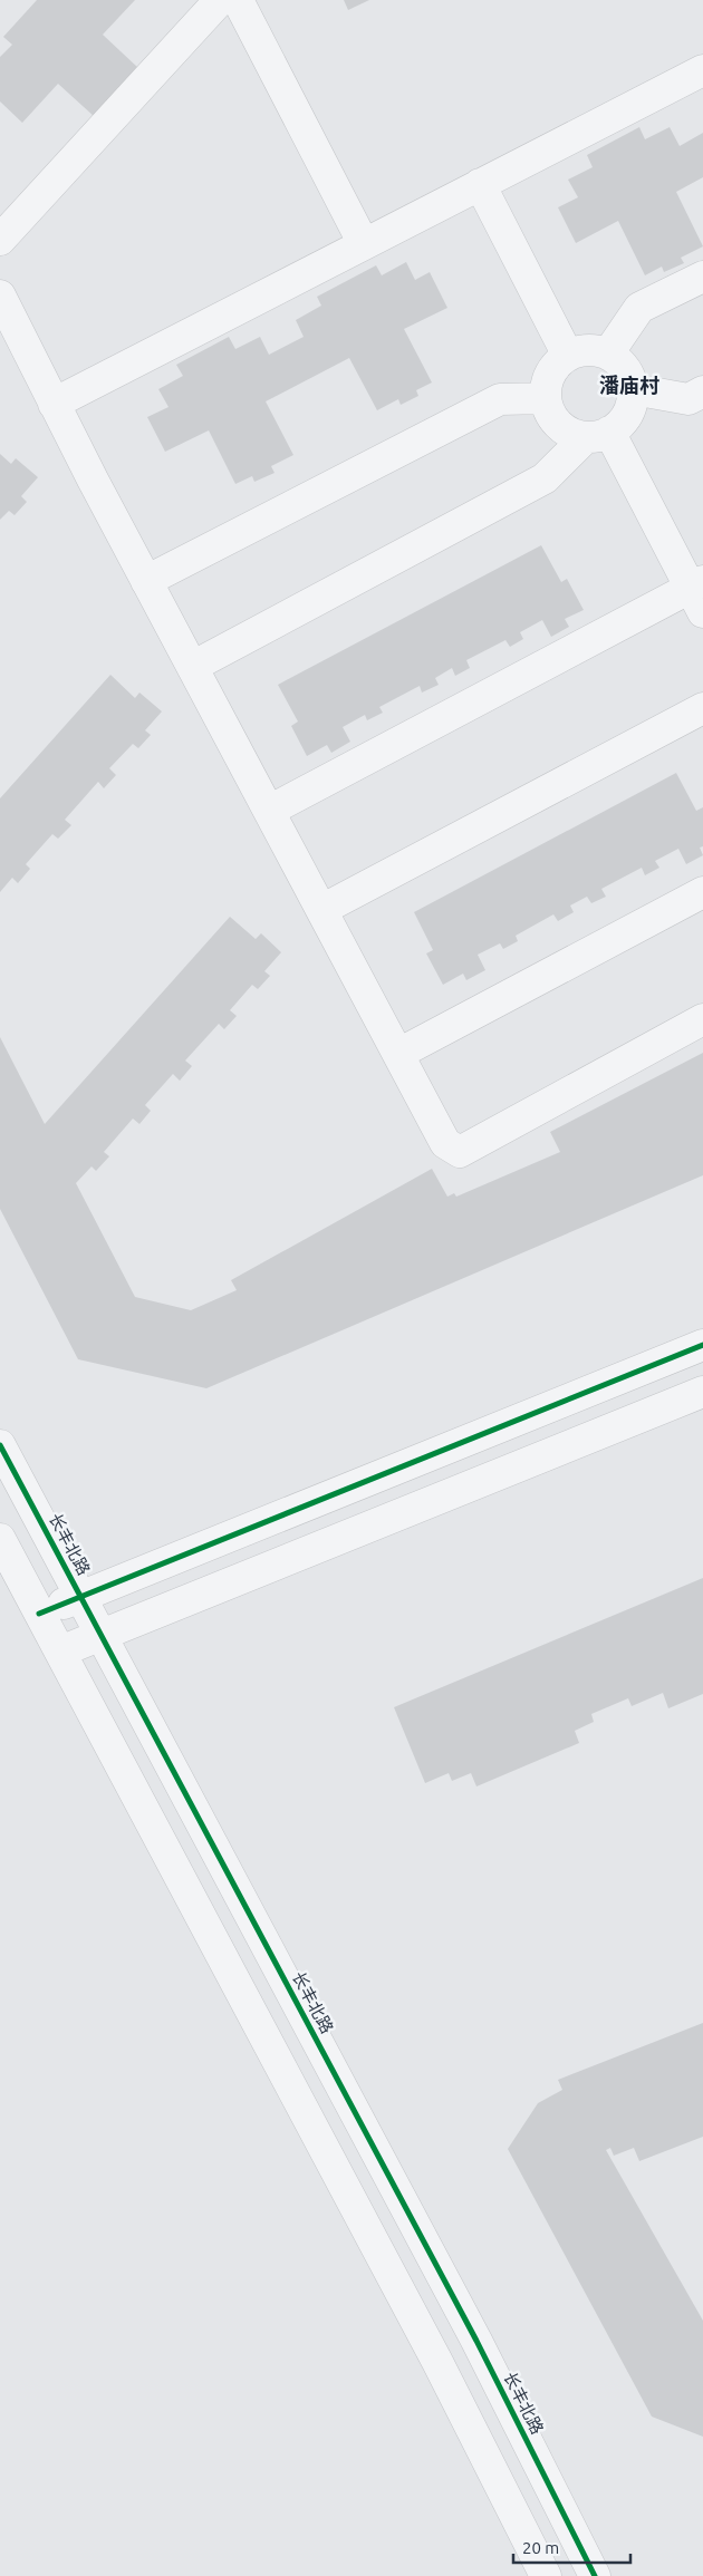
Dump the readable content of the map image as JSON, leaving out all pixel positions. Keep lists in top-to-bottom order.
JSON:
{
  "streets": {
    "street": ["长丰北路"]
  },
  "districts": ["潘庙村"],
  "scale_bar": "20 m"
}
